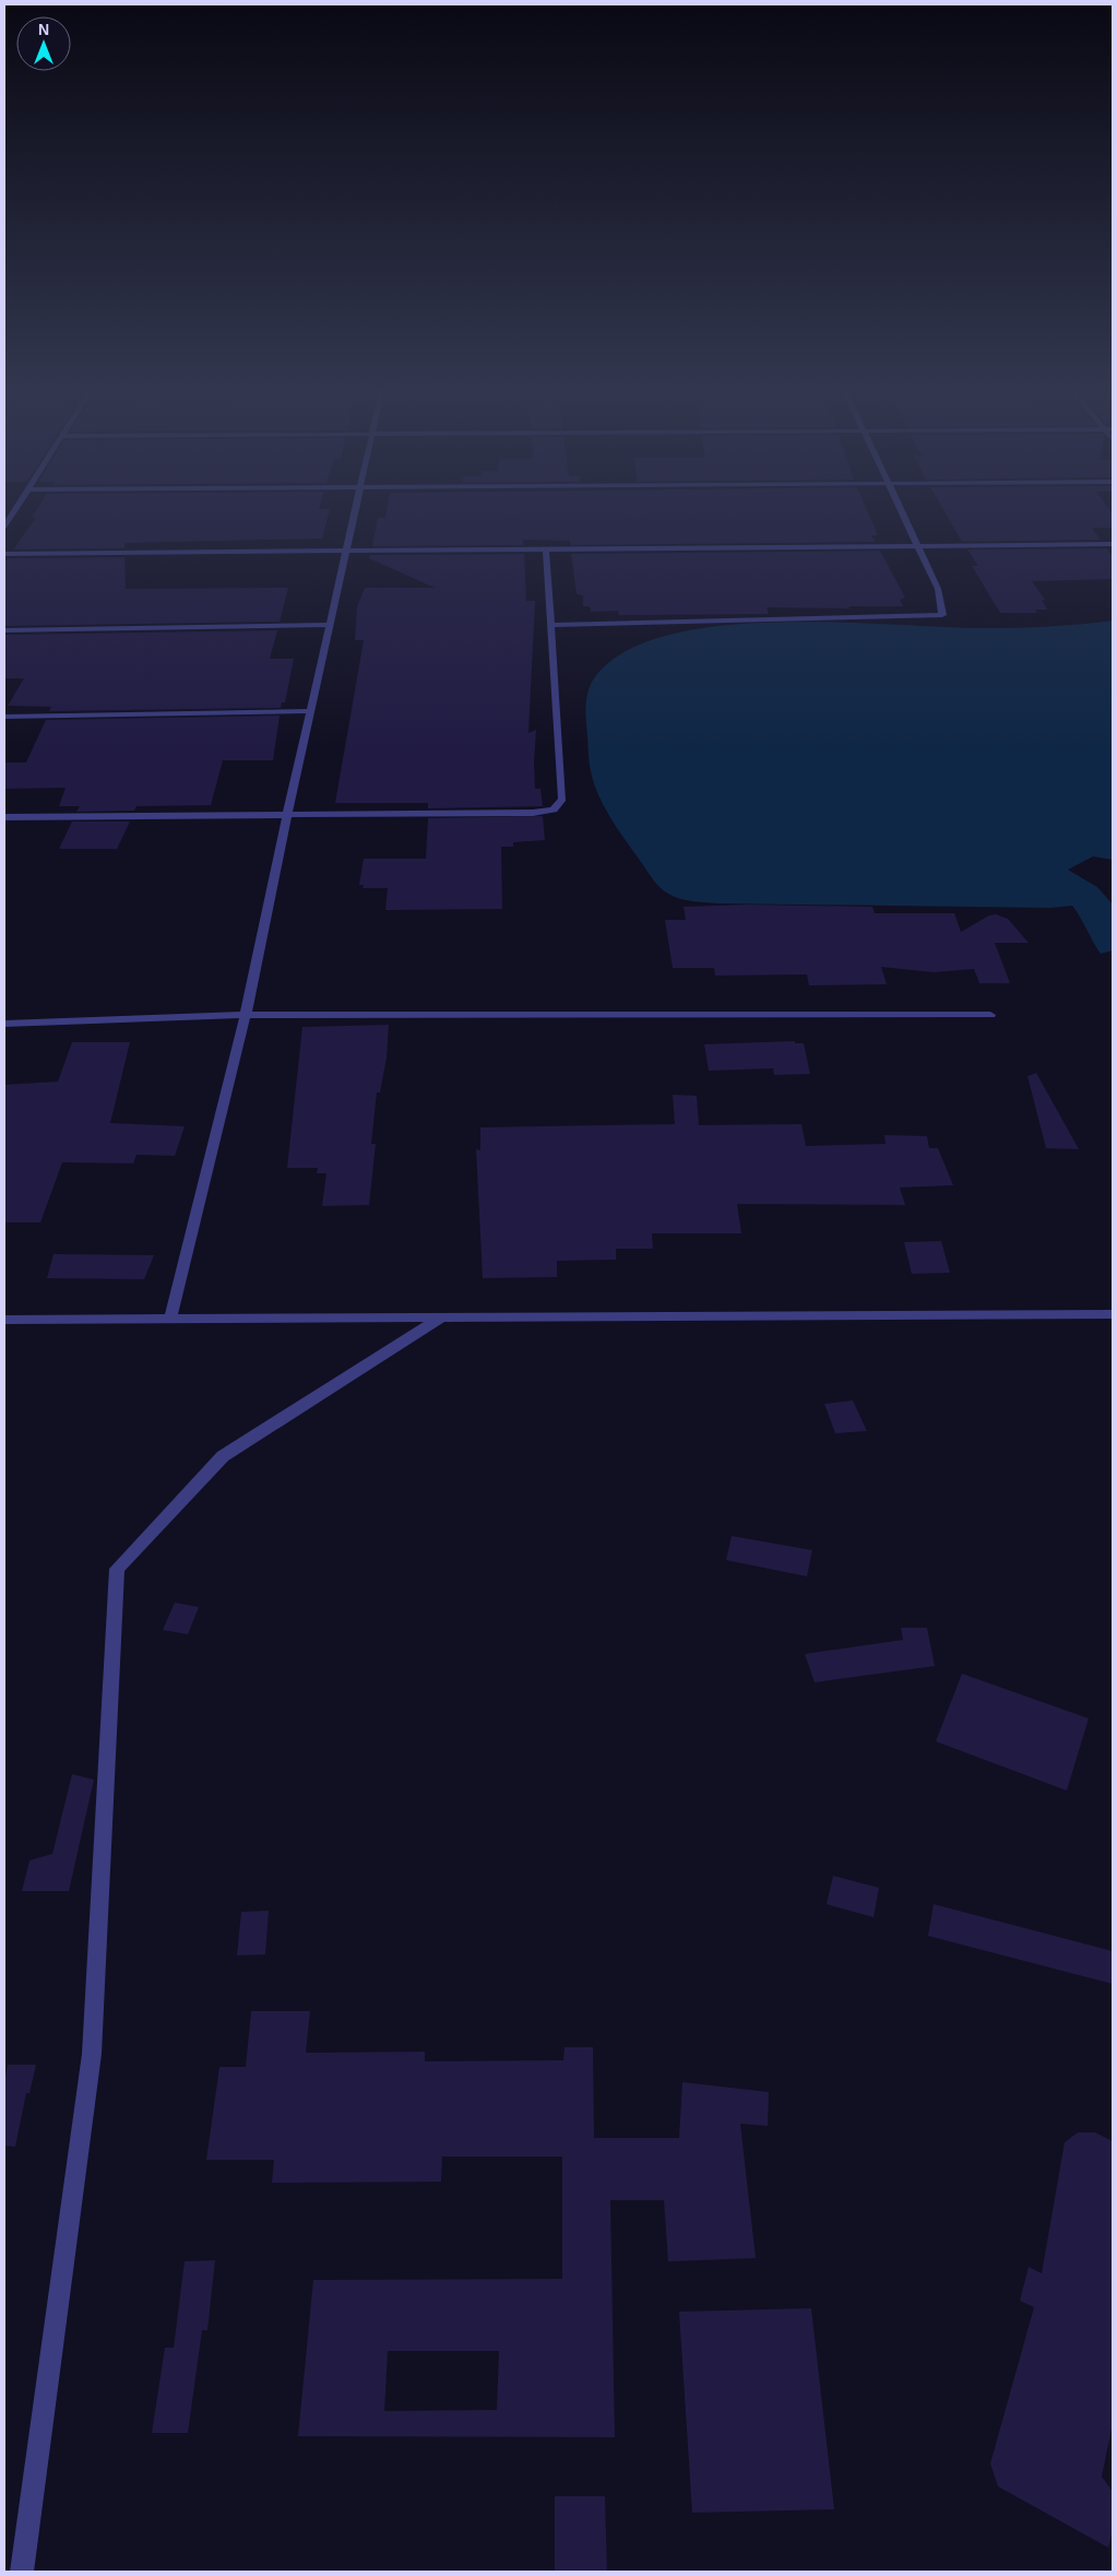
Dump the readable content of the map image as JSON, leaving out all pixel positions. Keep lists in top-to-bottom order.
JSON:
{
  "north": "top"
}
